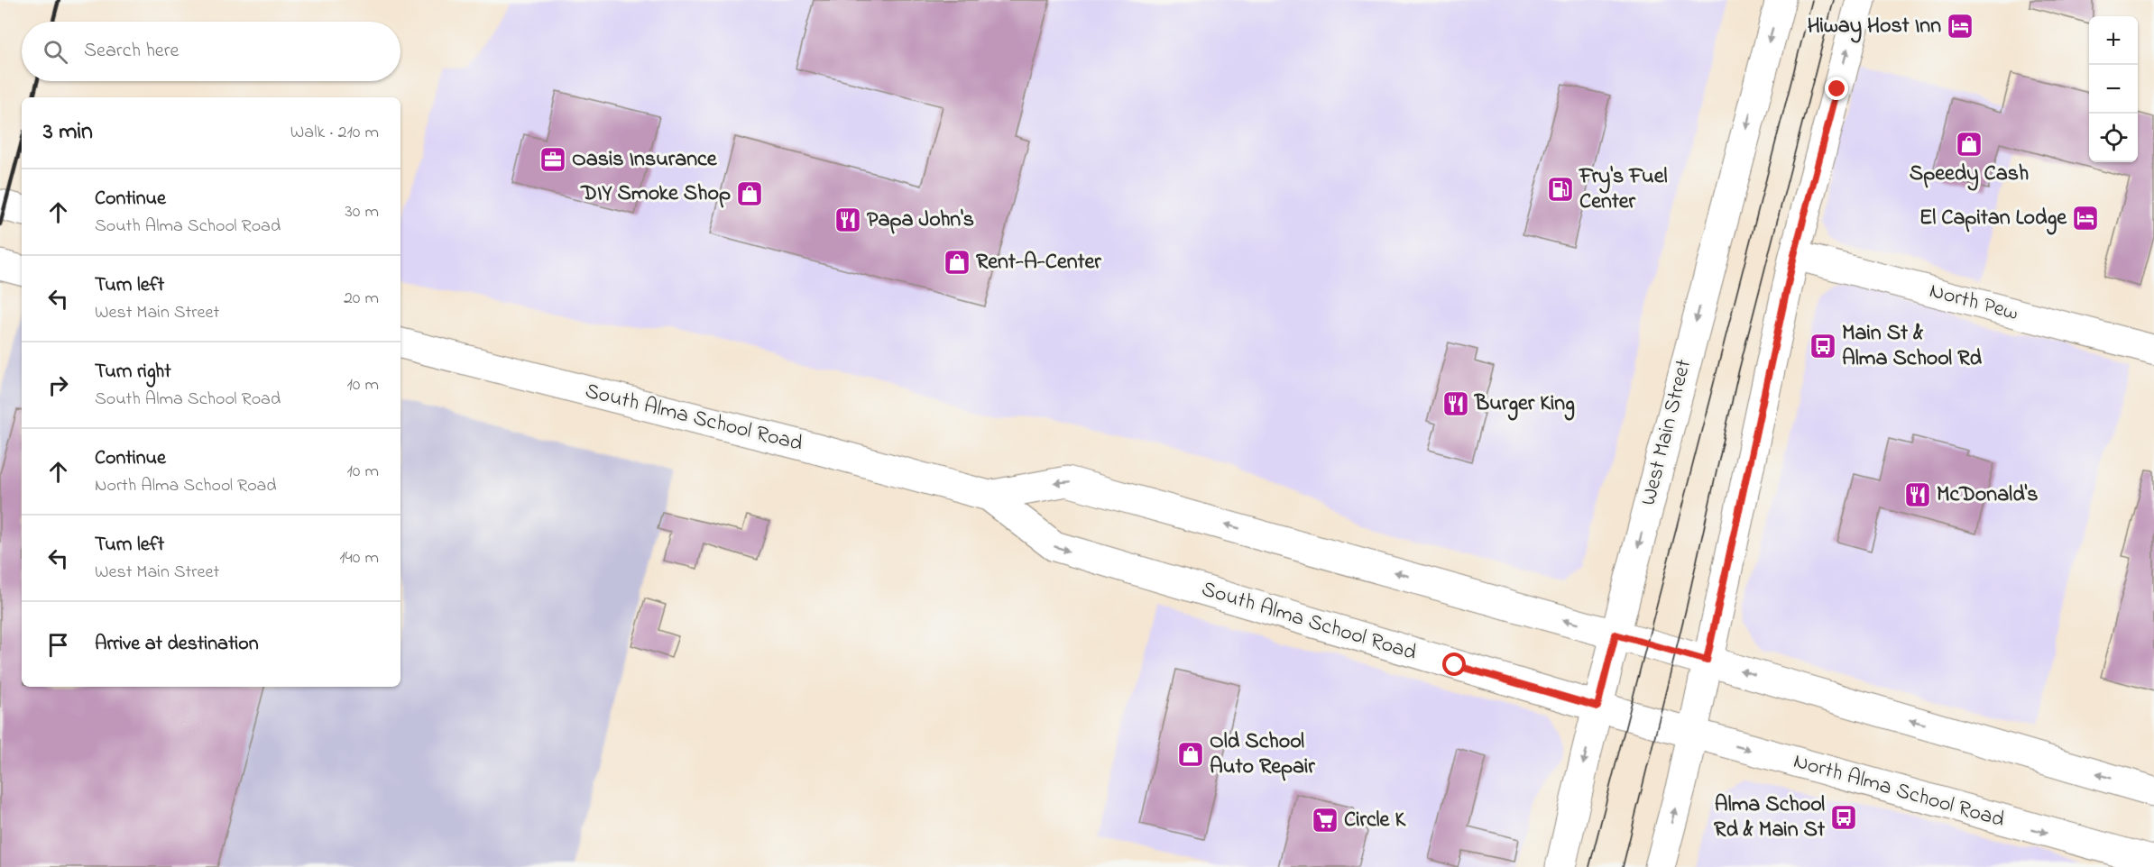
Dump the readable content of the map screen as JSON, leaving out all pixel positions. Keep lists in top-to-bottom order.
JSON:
{
  "streets": {
    "main road": ["South Alma School Road", "West Main Street", "North Alma School Road"],
    "street": ["North Pew"]
  },
  "crossings": [
    ["South Alma School Road", "West Main Street"],
    ["South Alma School Road", "North Alma School Road"]
  ],
  "places": {
    "hotel": ["Hiway Host Inn", "El Capitan Lodge"],
    "shop": [
      "Speedy Cash",
      "DIY Smoke Shop",
      "Rent-A-Center",
      "Old School Auto Repair"
    ],
    "office": ["Oasis Insurance"],
    "fuel station": ["Fry's Fuel Center"],
    "restaurant": ["Papa John's", "Burger King", "McDonald's"],
    "bus stop": ["Main St & Alma School Rd", "Alma School Rd & Main St"],
    "supermarket": ["Circle K"]
  },
  "page": {
    "map_buttons": ["+", "−"],
    "search": "Search here",
    "heading": ["3 min", "Walk · 210 m"],
    "list": [
      ["Continue", "South Alma School Road", "30 m"],
      ["Turn left", "West Main Street", "20 m"],
      ["Turn right", "South Alma School Road", "10 m"],
      ["Continue", "North Alma School Road", "10 m"],
      ["Turn left", "West Main Street", "140 m"],
      "Arrive at destination"
    ]
  }
}
